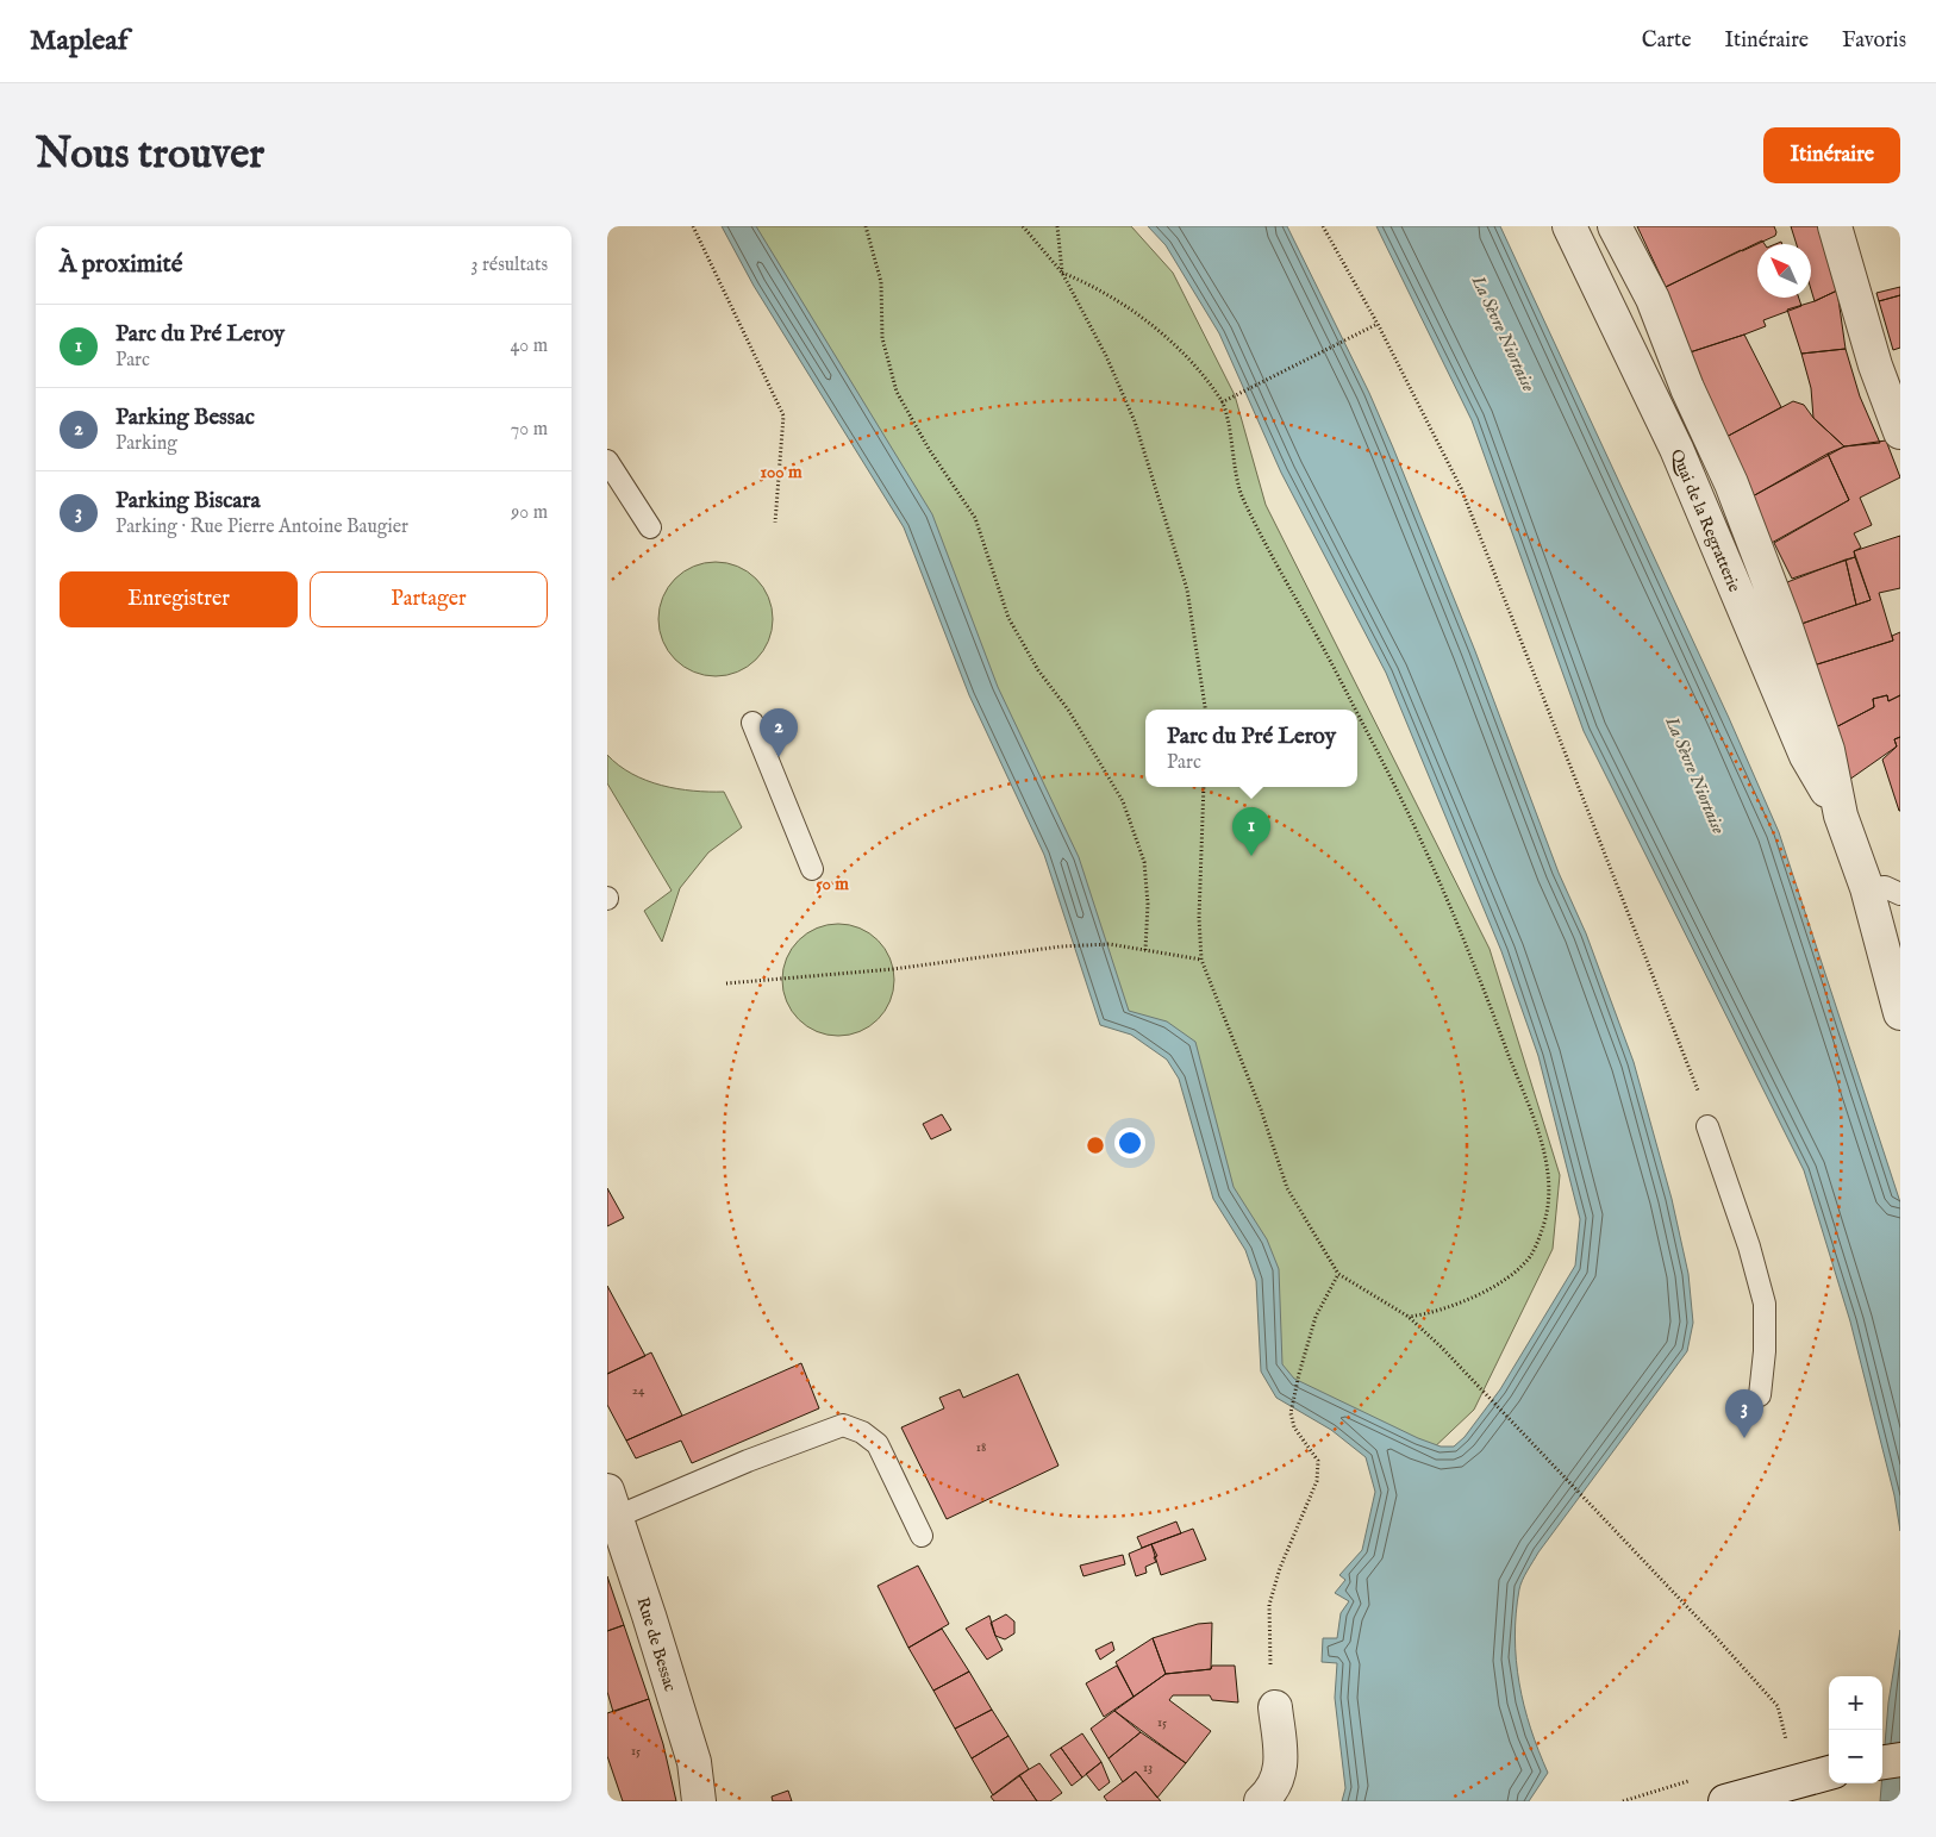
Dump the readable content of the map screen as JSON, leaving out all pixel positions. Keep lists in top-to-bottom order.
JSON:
{
  "streets": {
    "street": ["Quai de la Regratterie", "Rue de Bessac"]
  },
  "water": ["La Sèvre Niortaise"],
  "house_numbers": [
    "24",
    "18",
    "15",
    "15",
    "13"
  ],
  "north": "top left",
  "page": {
    "header": "Mapleaf",
    "nav": ["Carte", "Itinéraire", "Favoris"],
    "buttons": [
      "Itinéraire",
      ["Enregistrer", "Partager"]
    ],
    "title": "Nous trouver",
    "heading": ["À proximité", "3 résultats"],
    "list": [
      {
        "mark": "1",
        "name": "Parc du Pré Leroy",
        "note": "Parc",
        "value": "40 m"
      },
      {
        "mark": "2",
        "name": "Parking Bessac",
        "note": "Parking",
        "value": "70 m"
      },
      {
        "mark": "3",
        "name": "Parking Biscara",
        "note": "Parking · Rue Pierre Antoine Baugier",
        "value": "90 m"
      }
    ],
    "pins": ["2", "1", "3"],
    "popup": ["Parc du Pré Leroy", "Parc"],
    "map_buttons": ["+", "−"]
  },
  "rings": ["100 m", "50 m"]
}
